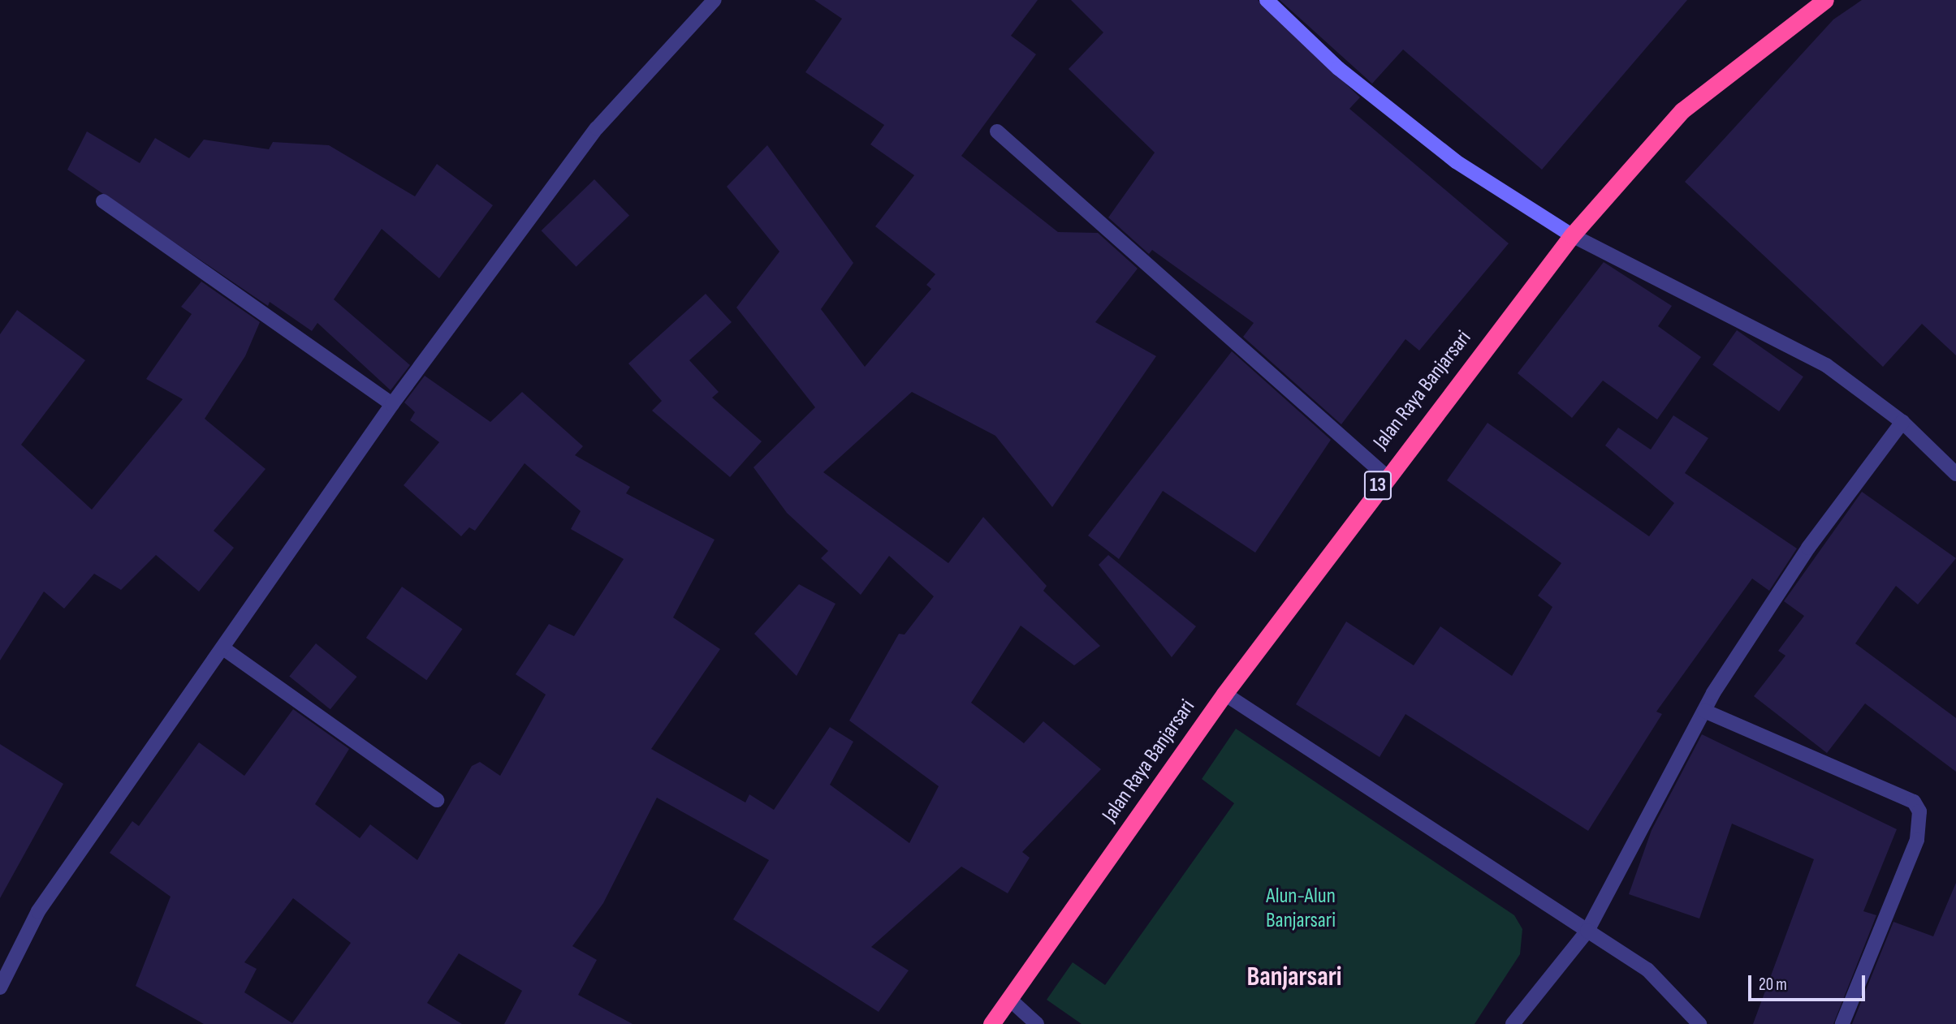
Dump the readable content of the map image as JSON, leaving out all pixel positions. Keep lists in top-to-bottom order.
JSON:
{
  "streets": {
    "highway": ["Jalan Raya Banjarsari", "13"]
  },
  "districts": ["Banjarsari"],
  "parks": ["Alun-Alun Banjarsari"],
  "scale_bar": "20 m"
}
